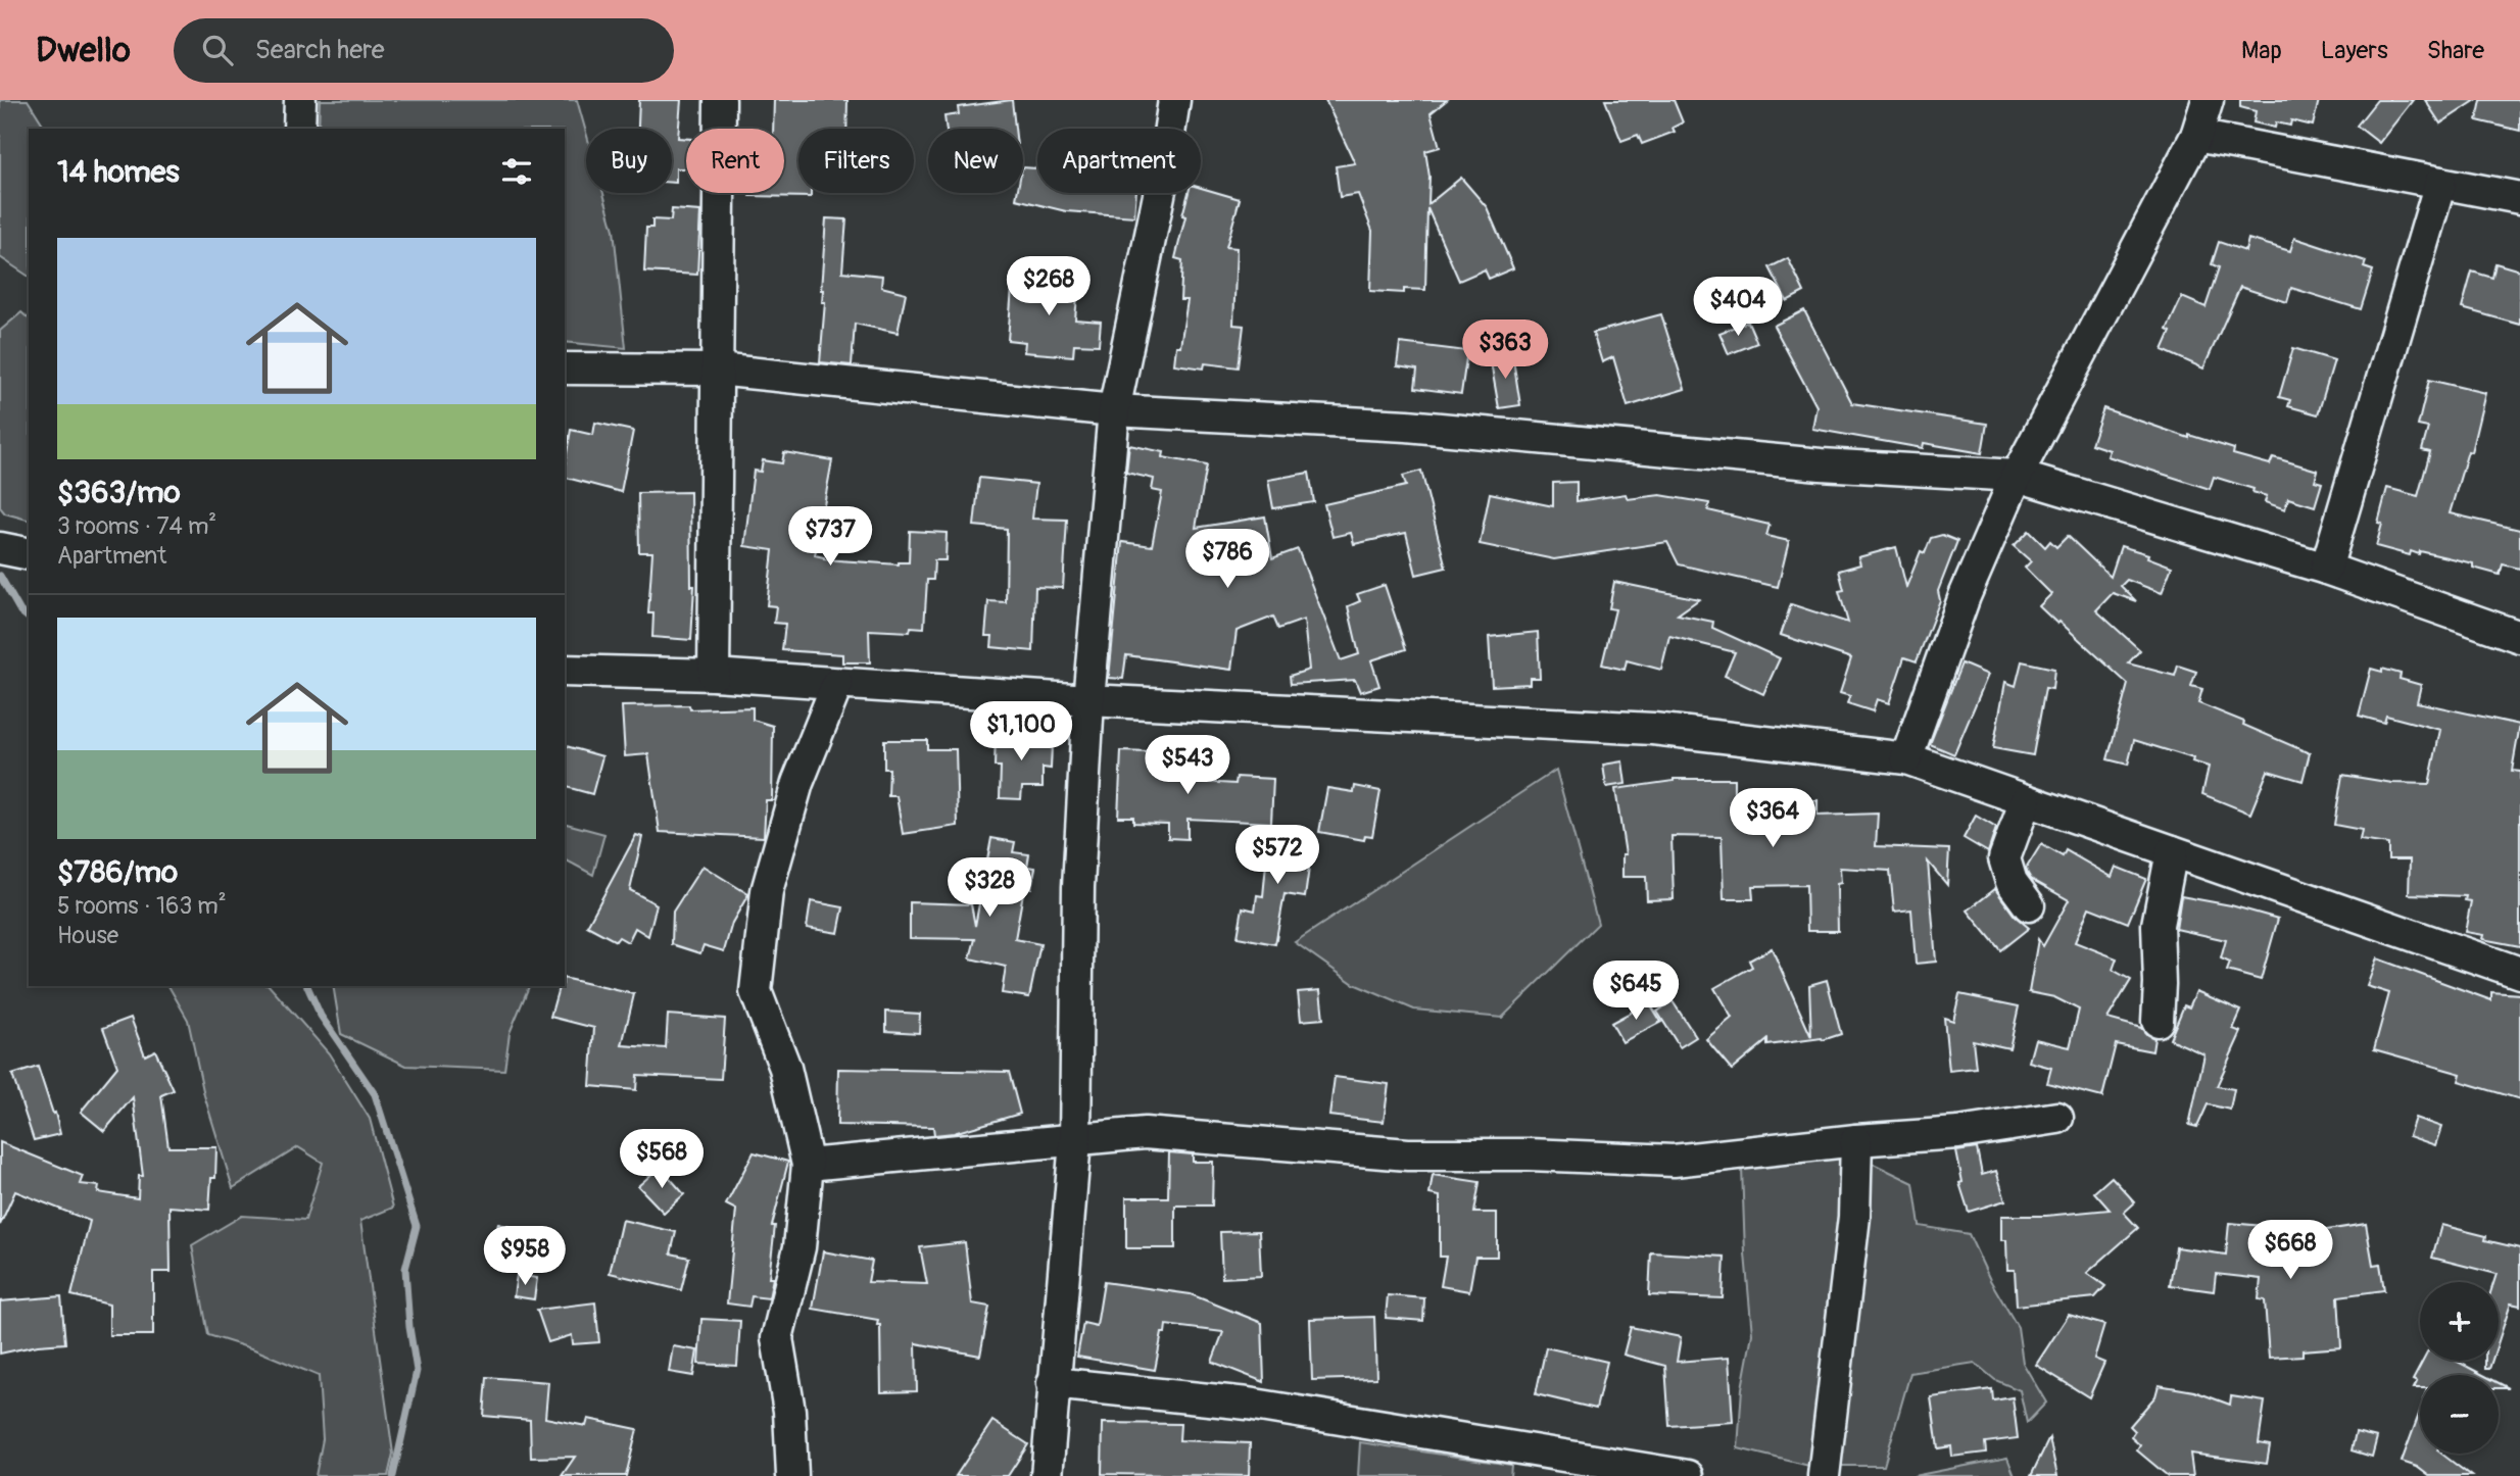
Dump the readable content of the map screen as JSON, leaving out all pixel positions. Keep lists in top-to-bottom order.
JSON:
{
  "page": {
    "header": "Dwello",
    "search": "Search here",
    "nav": ["Map", "Layers", "Share"],
    "chip": [
      "Buy",
      "Rent",
      "Filters",
      "New",
      "Apartment"
    ],
    "heading": "14 homes",
    "list": [
      {
        "name": "$363/mo",
        "note": "3 rooms · 74 m² · Apartment"
      },
      {
        "name": "$786/mo",
        "note": "5 rooms · 163 m² · House"
      }
    ],
    "price": [
      "$268",
      "$404",
      "$363",
      "$737",
      "$786",
      "$1,100",
      "$543",
      "$364",
      "$572",
      "$328",
      "$645",
      "$568",
      "$668",
      "$958"
    ],
    "map_buttons": ["+", "−"]
  }
}
